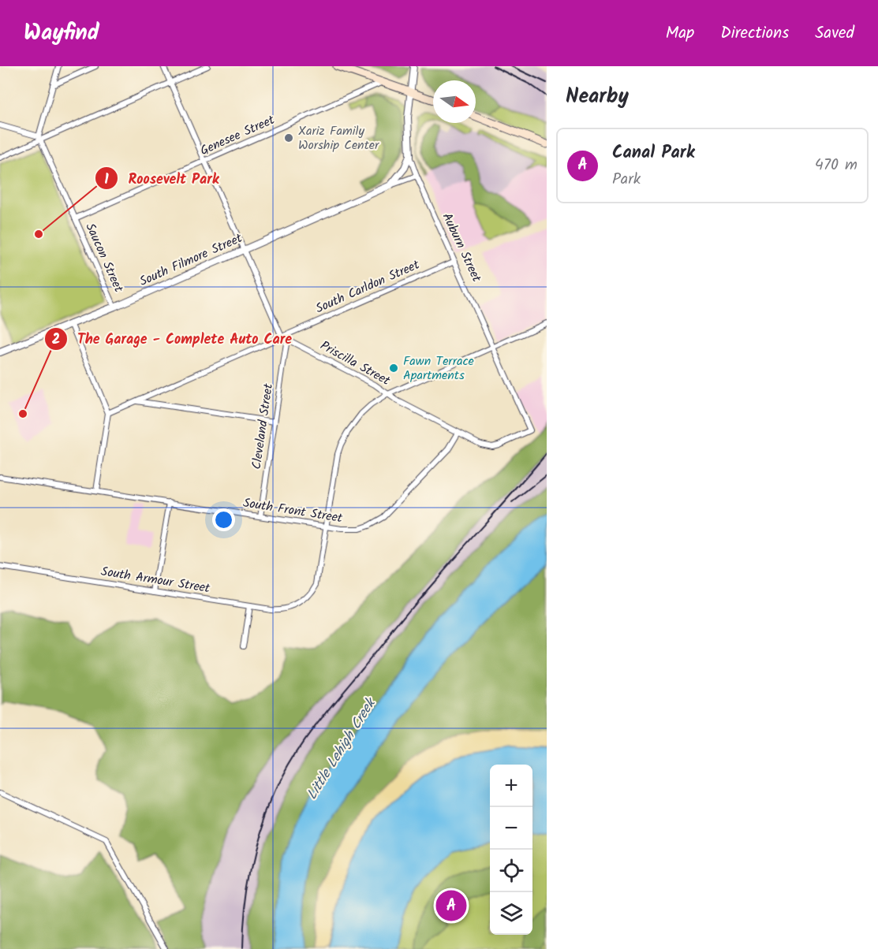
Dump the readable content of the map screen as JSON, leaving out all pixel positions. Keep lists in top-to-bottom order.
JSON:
{
  "streets": {
    "street": [
      "Genesee Street",
      "Auburn Street",
      "Saucon Street",
      "South Filmore Street",
      "South Carldon Street",
      "Priscilla Street",
      "Cleveland Street",
      "South Front Street",
      "South Armour Street"
    ]
  },
  "crossings": [
    ["Genesee Street", "Saucon Street"],
    ["Auburn Street", "South Filmore Street"],
    ["Auburn Street", "South Carldon Street"],
    ["Auburn Street", "Priscilla Street"],
    ["Saucon Street", "South Filmore Street"],
    ["South Carldon Street", "Priscilla Street"],
    ["South Carldon Street", "Cleveland Street"],
    ["Priscilla Street", "Cleveland Street"],
    ["Priscilla Street", "South Front Street"],
    ["Cleveland Street", "South Front Street"],
    ["South Front Street", "South Armour Street"]
  ],
  "water": ["Little Lehigh Creek"],
  "places": [
    "Xariz Family Worship Center",
    "Roosevelt Park",
    "Fawn Terrace Apartments",
    "The Garage - Complete Auto Care"
  ],
  "north": "right",
  "page": {
    "header": "Wayfind",
    "nav": ["Map", "Directions", "Saved"],
    "heading": "Nearby",
    "list": [
      {
        "mark": "A",
        "name": "Canal Park",
        "note": "Park",
        "value": "470 m"
      }
    ],
    "map_buttons": ["+", "−"],
    "pins": "A"
  }
}
